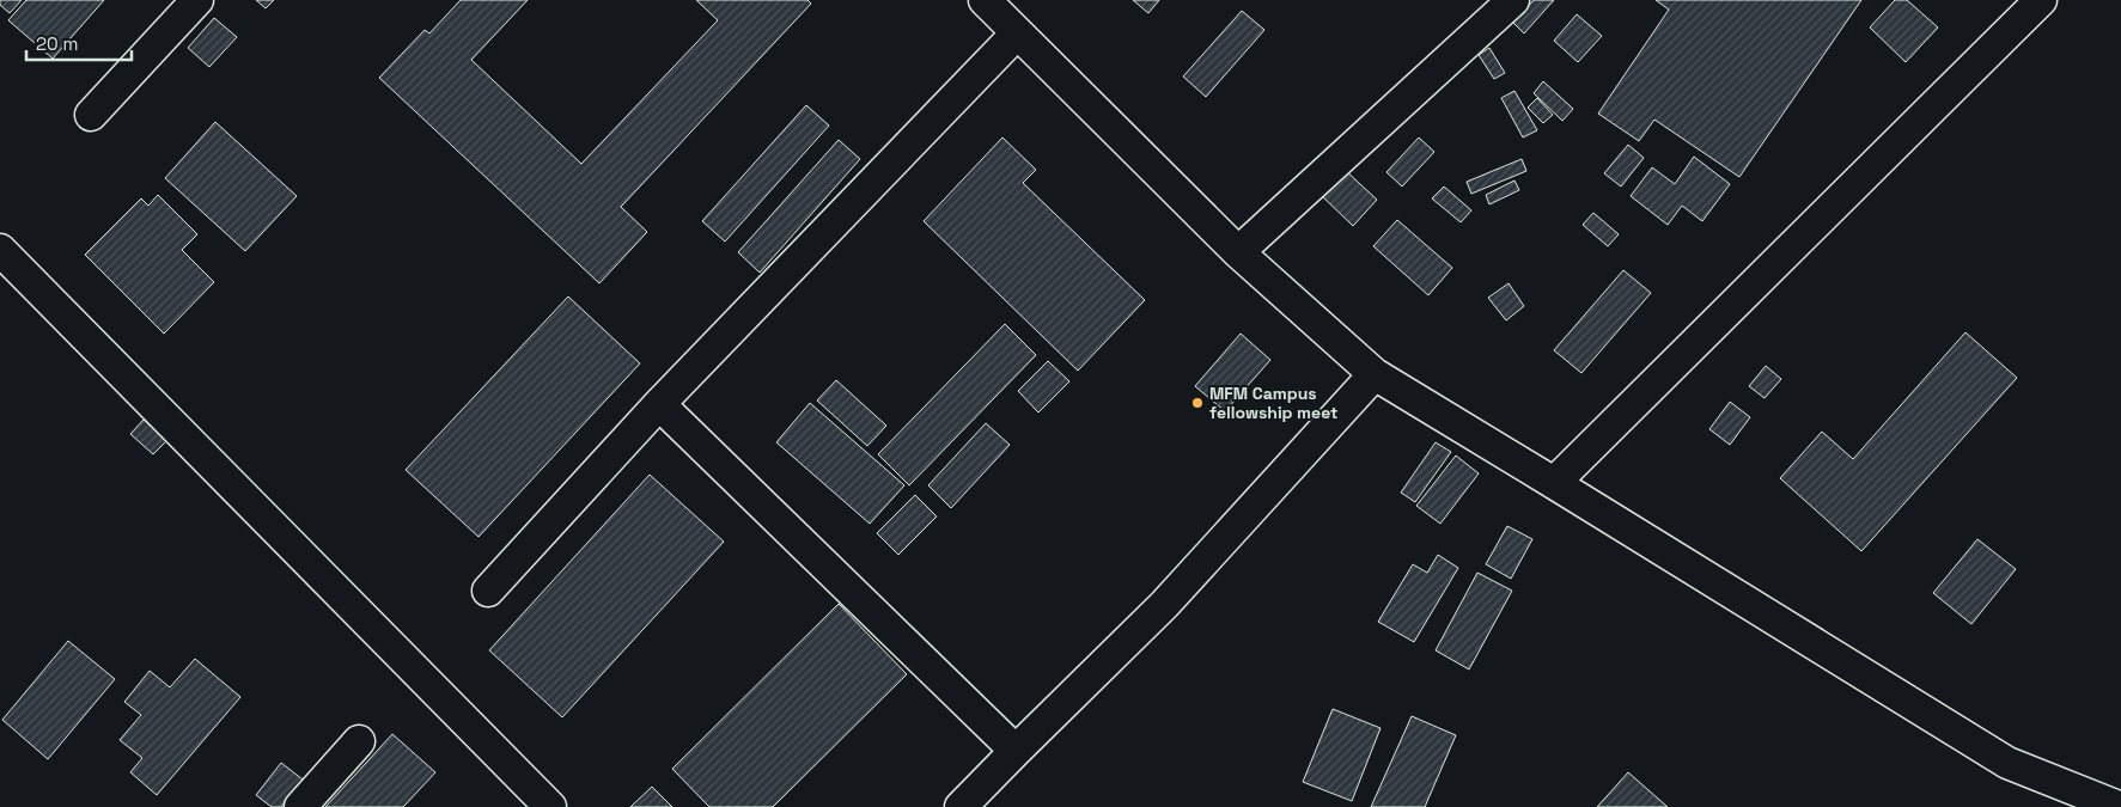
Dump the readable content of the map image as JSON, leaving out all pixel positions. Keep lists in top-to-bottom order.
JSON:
{
  "places": ["MFM Campus fellowship meet"],
  "scale_bar": "20 m"
}
